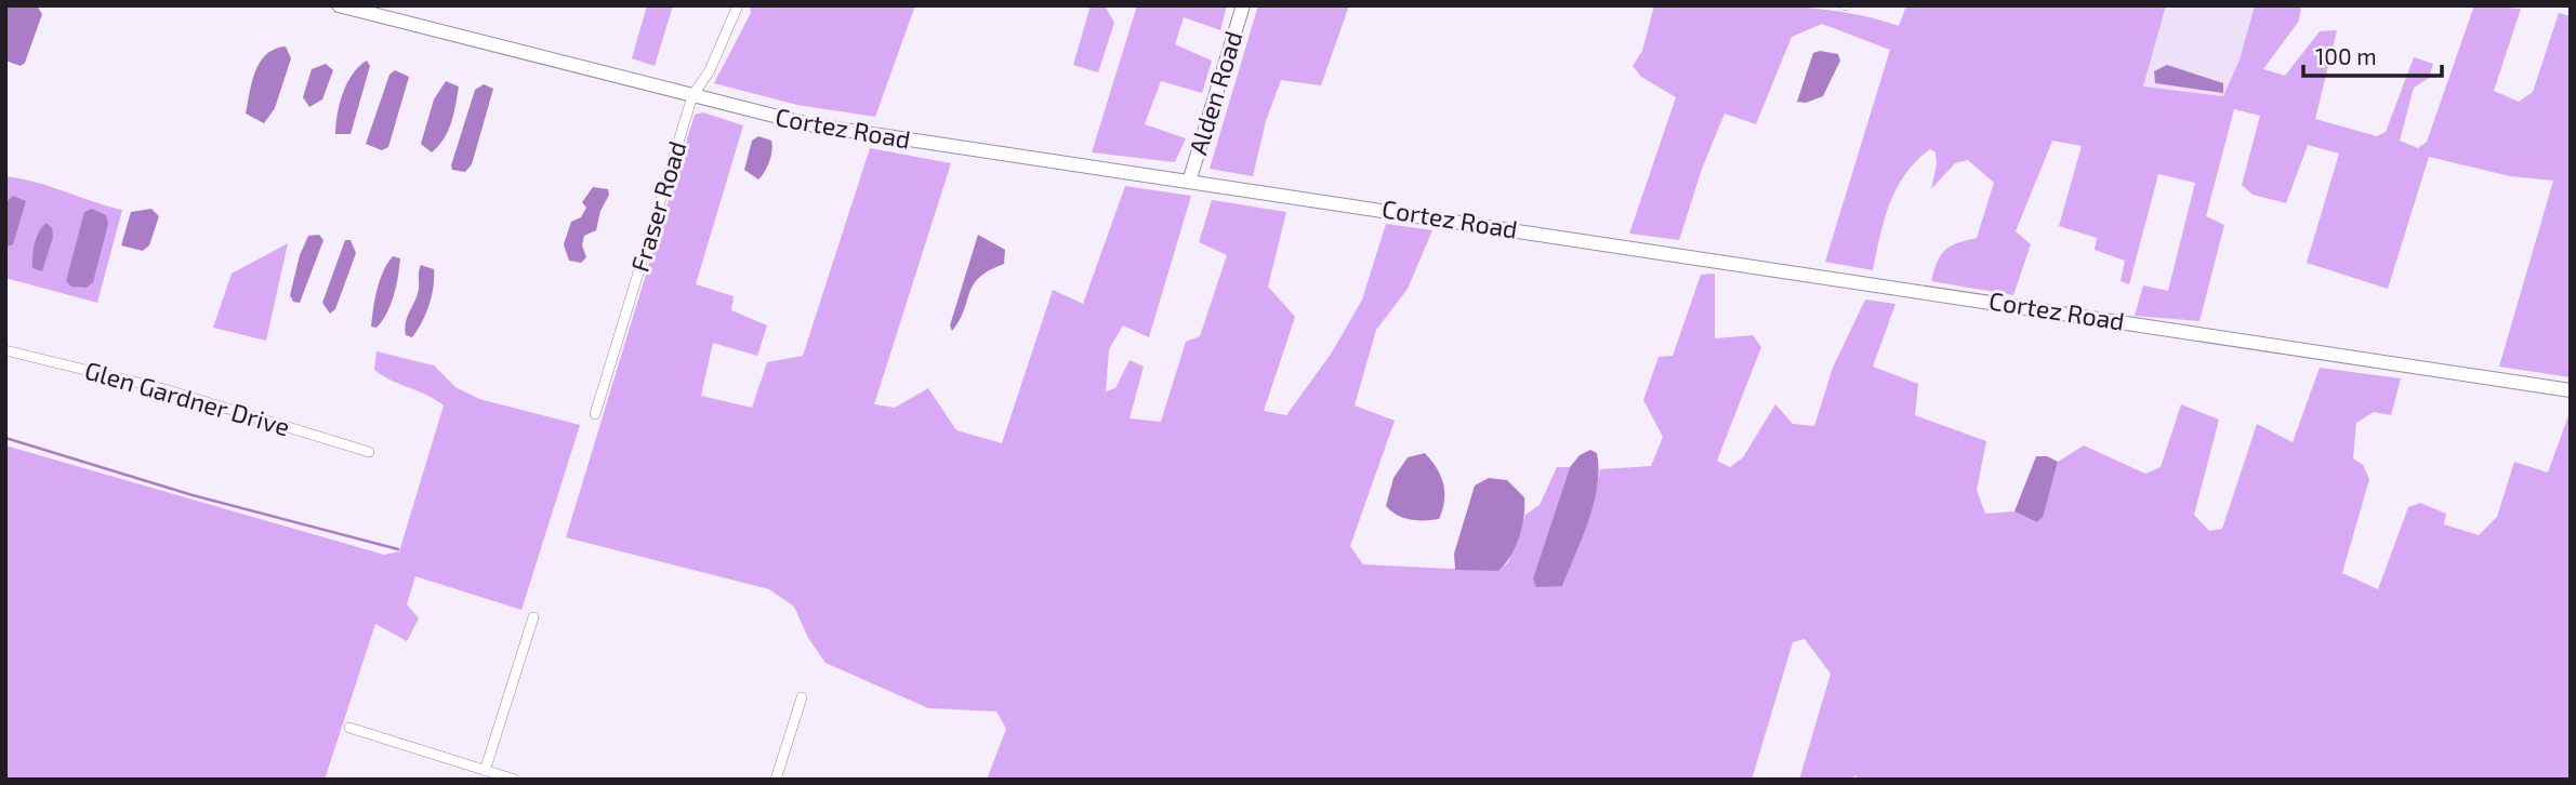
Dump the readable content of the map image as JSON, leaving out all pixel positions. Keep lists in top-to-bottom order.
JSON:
{
  "streets": {
    "street": [
      "Alden Road",
      "Cortez Road",
      "Fraser Road",
      "Glen Gardner Drive"
    ]
  },
  "crossings": [
    ["Alden Road", "Cortez Road"],
    ["Cortez Road", "Fraser Road"]
  ],
  "scale_bar": "100 m"
}
